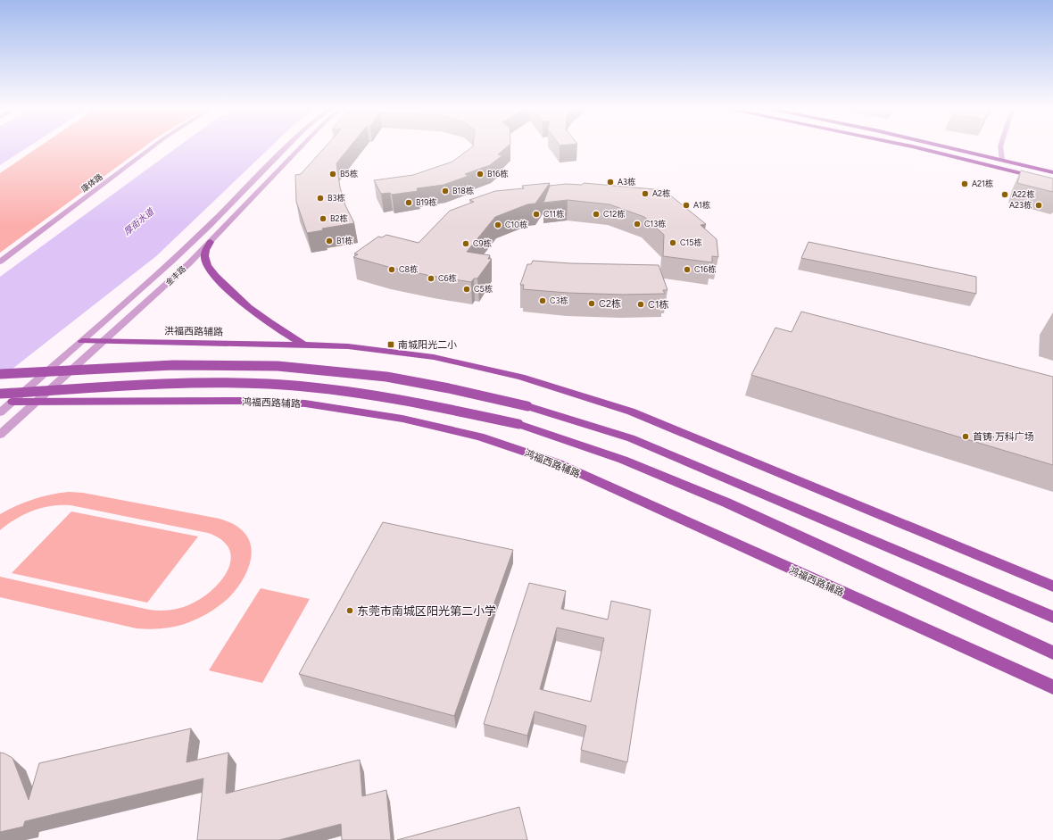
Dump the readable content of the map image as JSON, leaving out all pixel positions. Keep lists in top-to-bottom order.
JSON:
{
  "streets": {
    "main road": ["洪福西路辅路", "鸿福西路辅路"],
    "street": ["康体路", "金丰路"]
  },
  "crossings": [
    ["金丰路", "洪福西路辅路"],
    ["金丰路", "鸿福西路辅路"]
  ],
  "water": ["厚街水道"],
  "places": {
    "other": [
      "B5栋",
      "B16栋",
      "A3栋",
      "A21栋",
      "B18栋",
      "A2栋",
      "A22栋",
      "B3栋",
      "B19栋",
      "A1栋",
      "A23栋",
      "C11栋",
      "C12栋",
      "B2栋",
      "C13栋",
      "C10栋",
      "B1栋",
      "C15栋",
      "C9栋",
      "C8栋",
      "C16栋",
      "C6栋",
      "C5栋",
      "C3栋",
      "C2栋",
      "C1栋",
      "首铸·万科广场",
      "东莞市南城区阳光第二小学"
    ],
    "transit": ["南城阳光二小"]
  }
}
